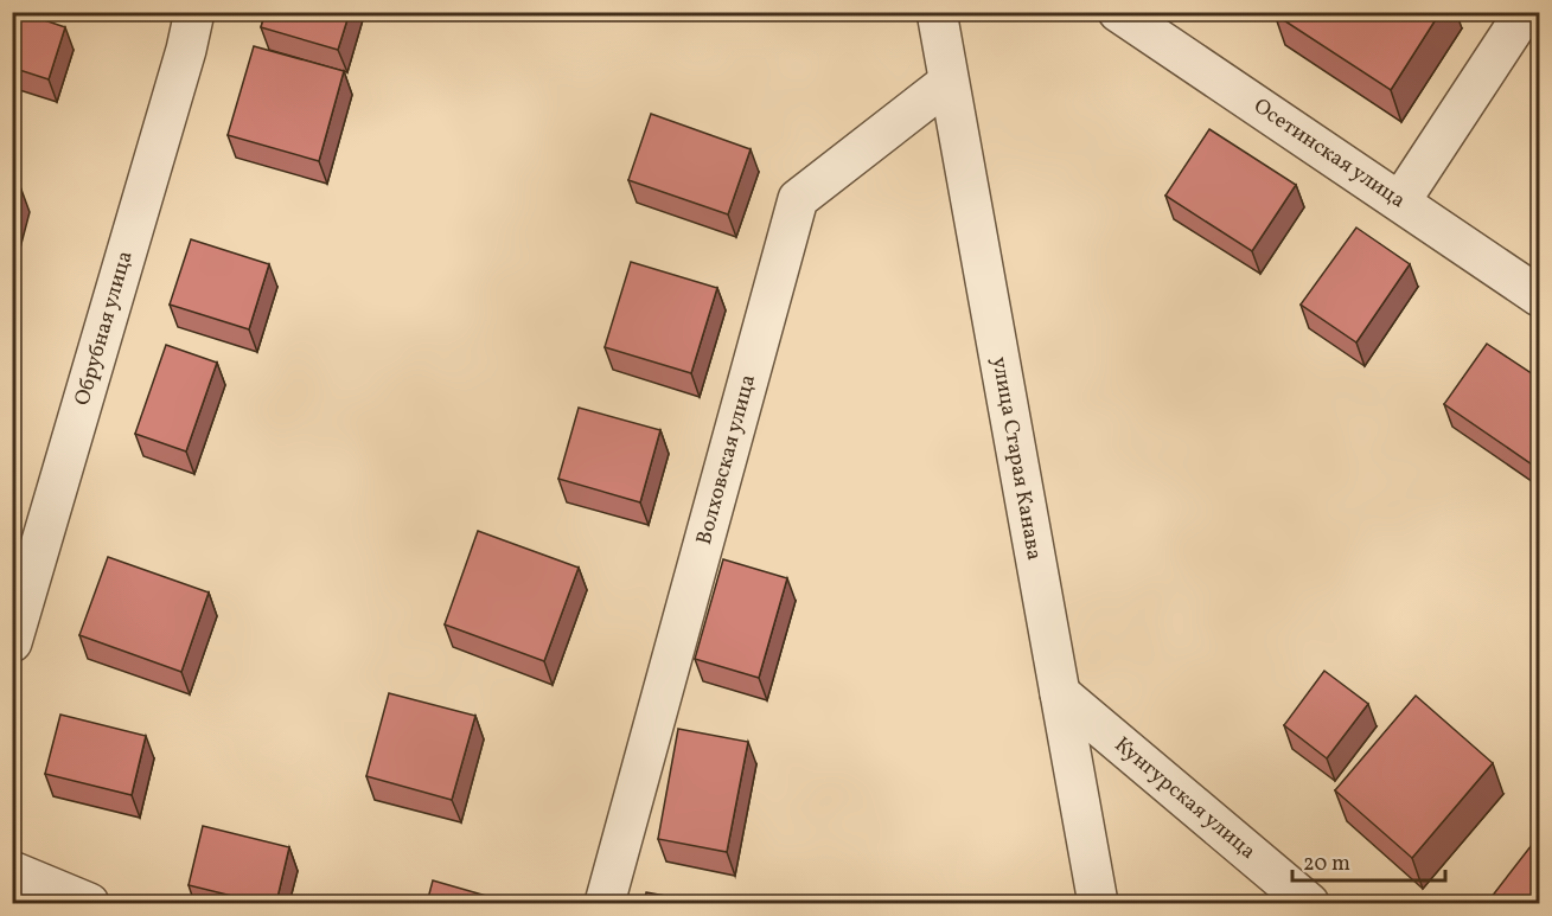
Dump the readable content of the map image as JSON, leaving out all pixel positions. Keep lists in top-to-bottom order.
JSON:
{
  "streets": {
    "street": [
      "Осетинская улица",
      "Обрубная улица",
      "улица Старая Канава",
      "Волховская улица",
      "Кунгурская улица"
    ]
  },
  "crossings": [
    ["улица Старая Канава", "Волховская улица"],
    ["улица Старая Канава", "Кунгурская улица"]
  ],
  "scale_bar": "20 m"
}
